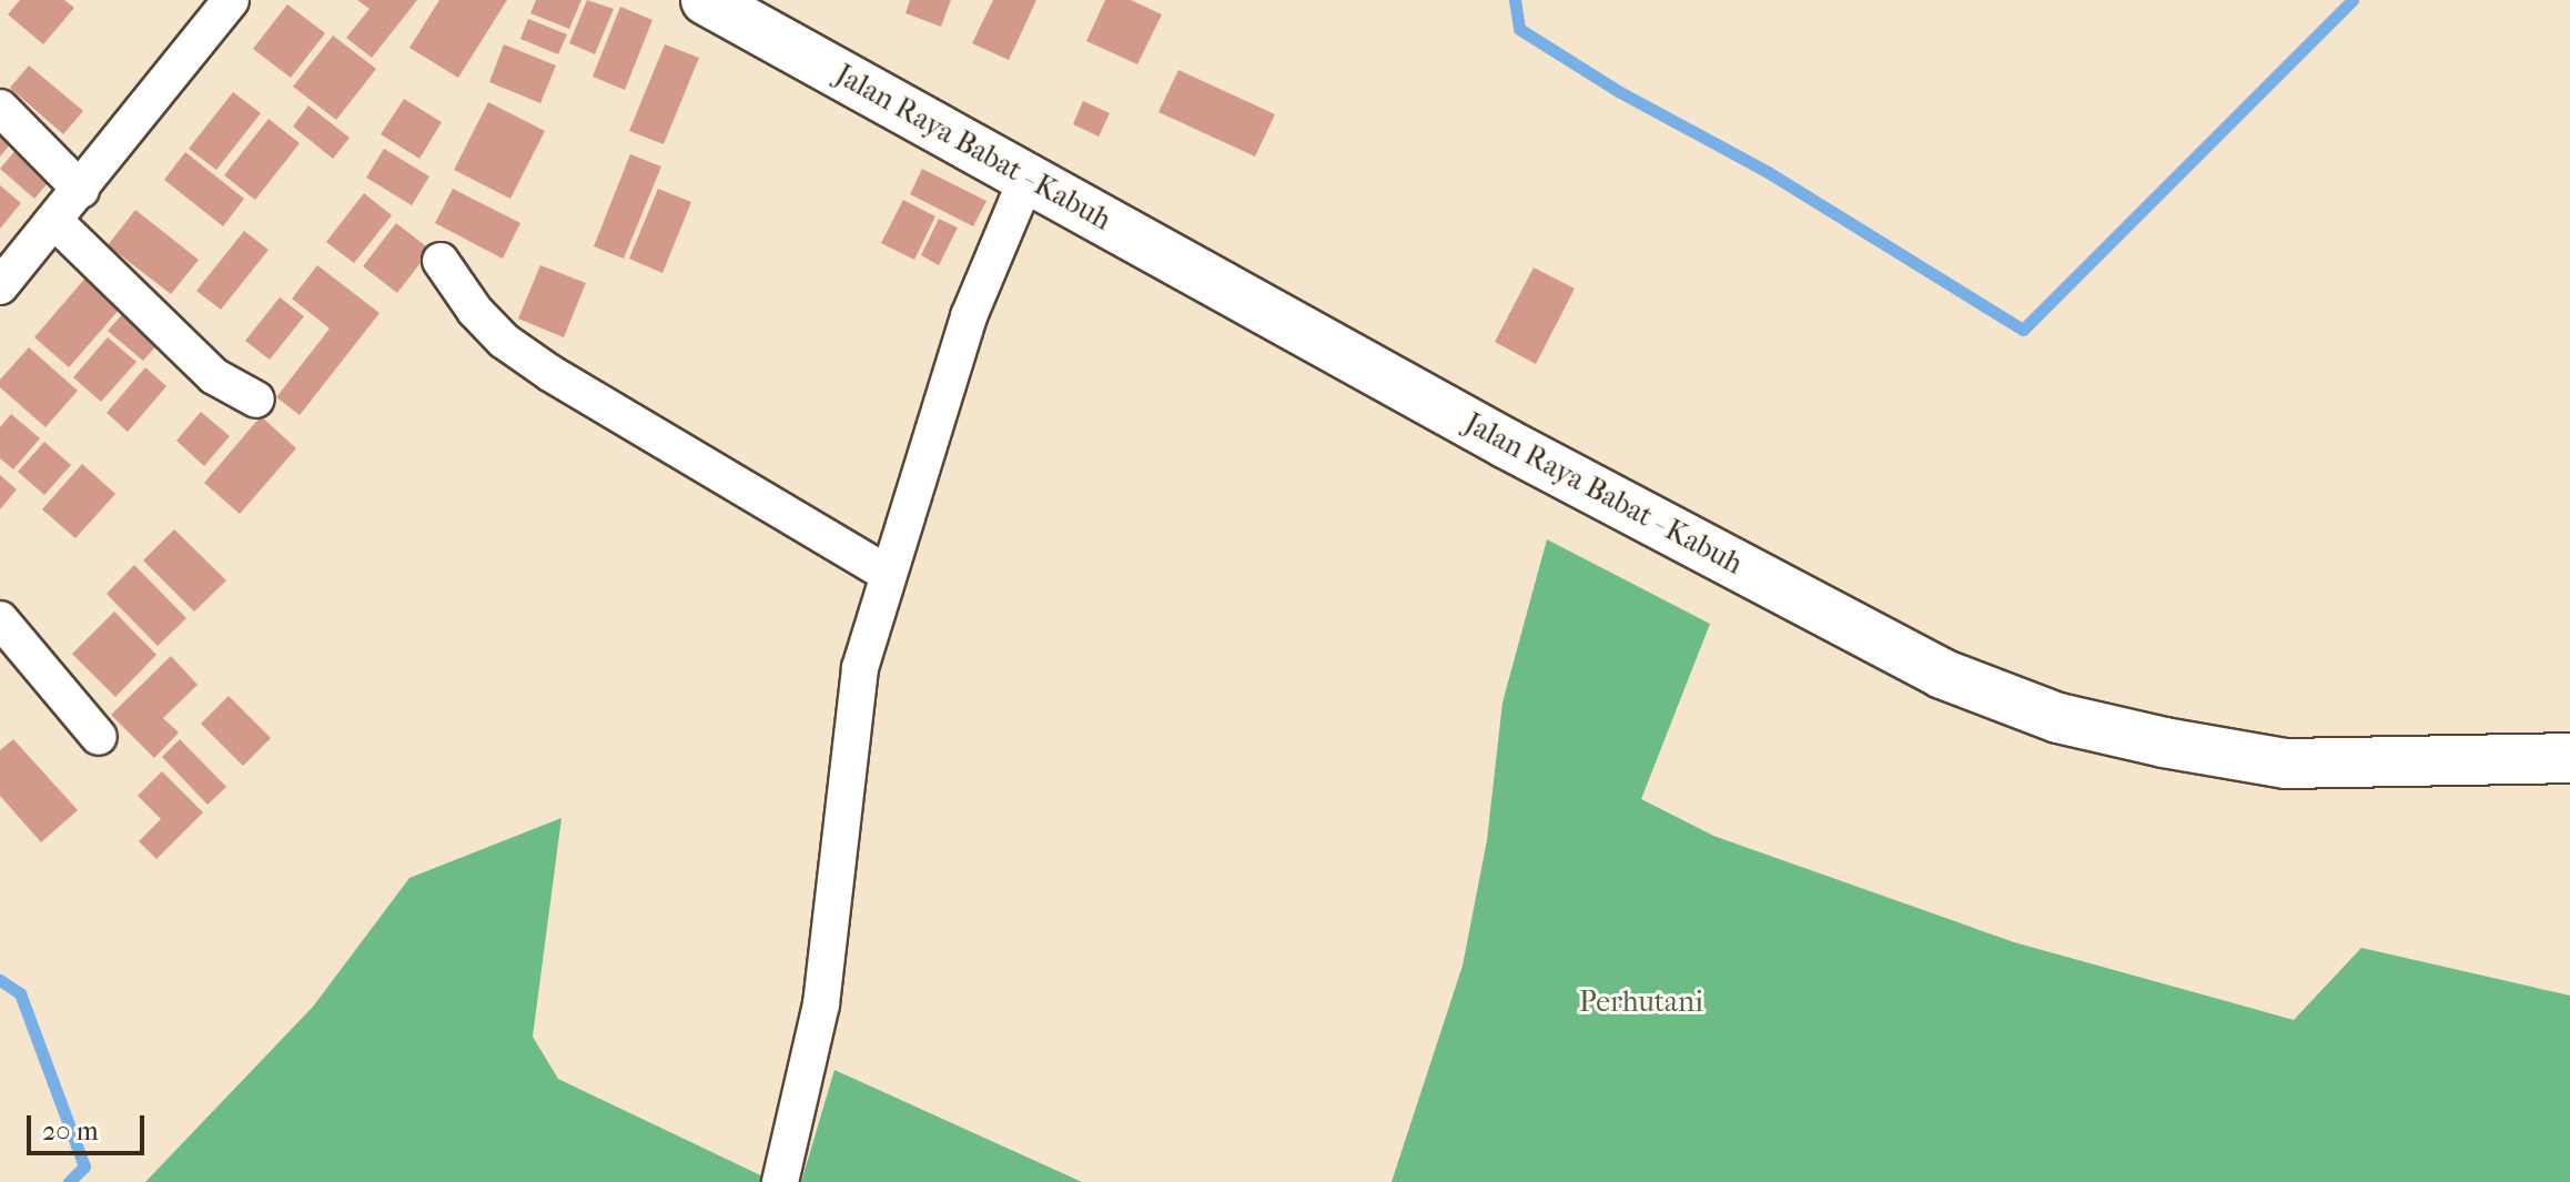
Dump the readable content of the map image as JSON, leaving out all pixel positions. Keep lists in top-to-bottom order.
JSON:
{
  "streets": {
    "main road": ["Jalan Raya Babat - Kabuh"]
  },
  "parks": ["Perhutani"],
  "scale_bar": "20 m"
}
